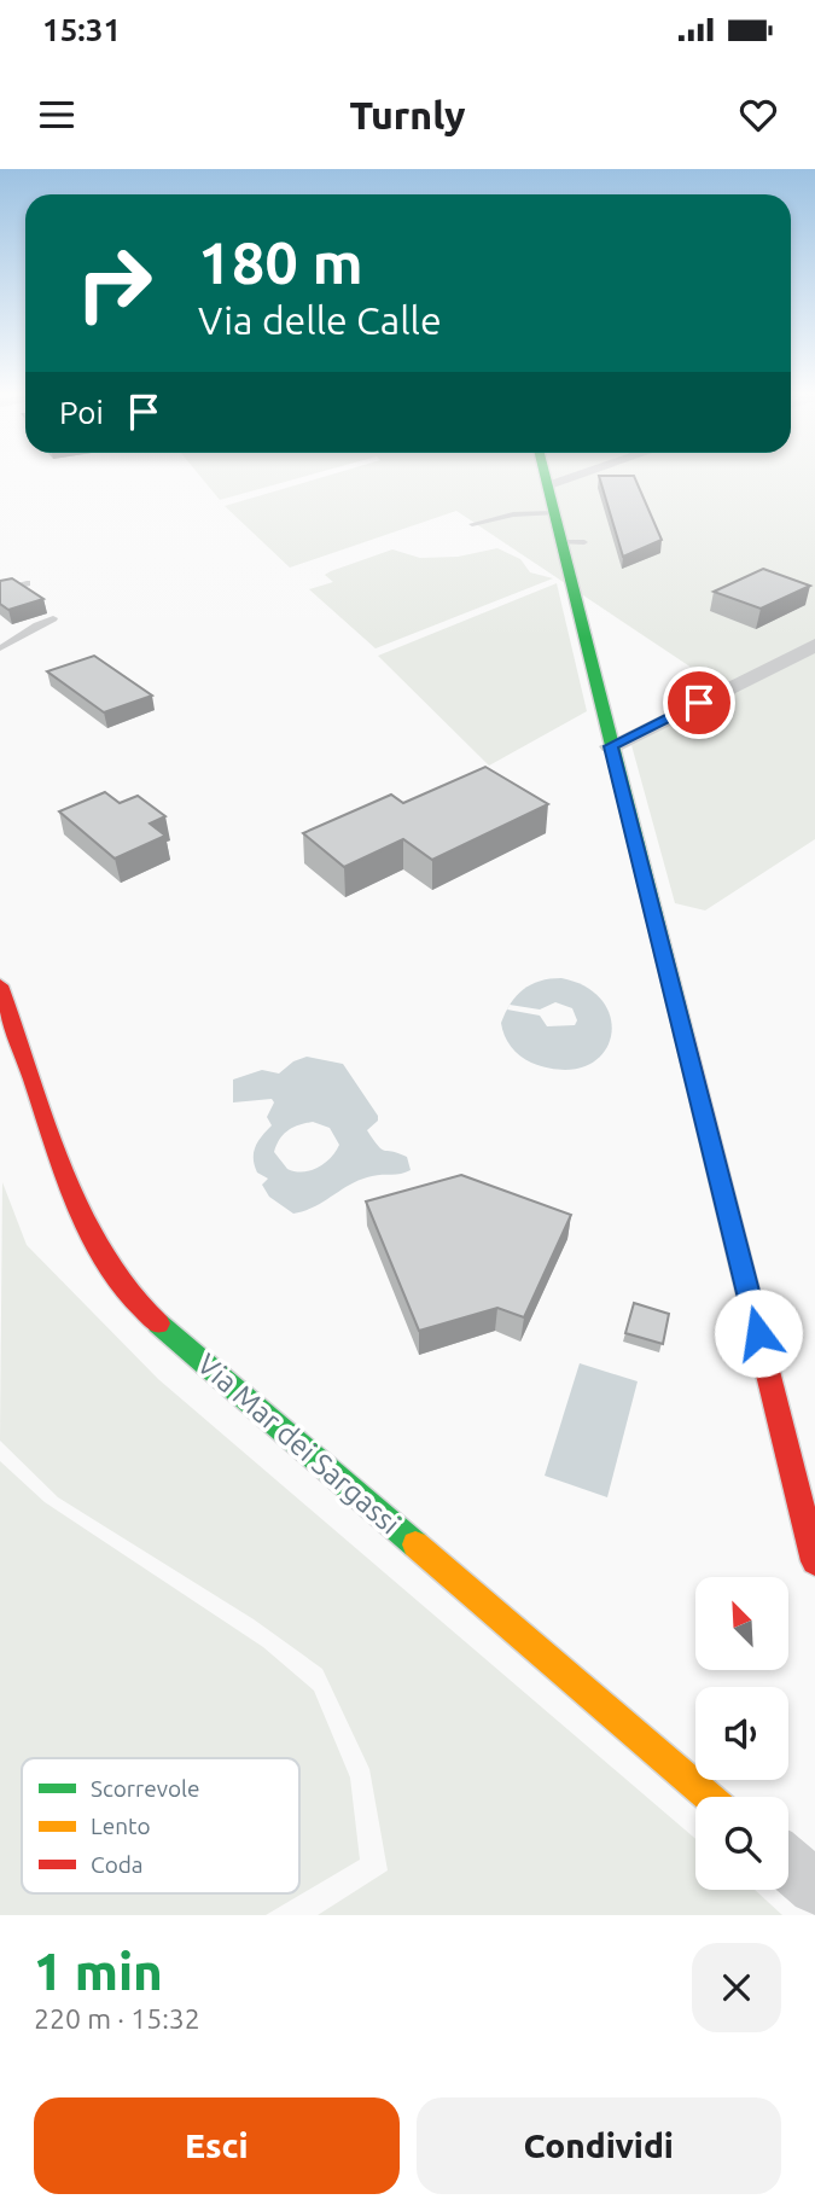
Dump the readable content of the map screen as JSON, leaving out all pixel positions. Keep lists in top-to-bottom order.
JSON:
{
  "streets": {
    "street": ["Via Mar dei Sargassi"]
  },
  "legend": ["Scorrevole", "Lento", "Coda"],
  "north": "top left",
  "page": {
    "status": "15:31",
    "header": "Turnly",
    "turn": ["180 m", "Via delle Calle"],
    "then": "Poi",
    "heading": ["1 min", "220 m · 15:32"],
    "buttons": ["Esci", "Condividi"]
  }
}
